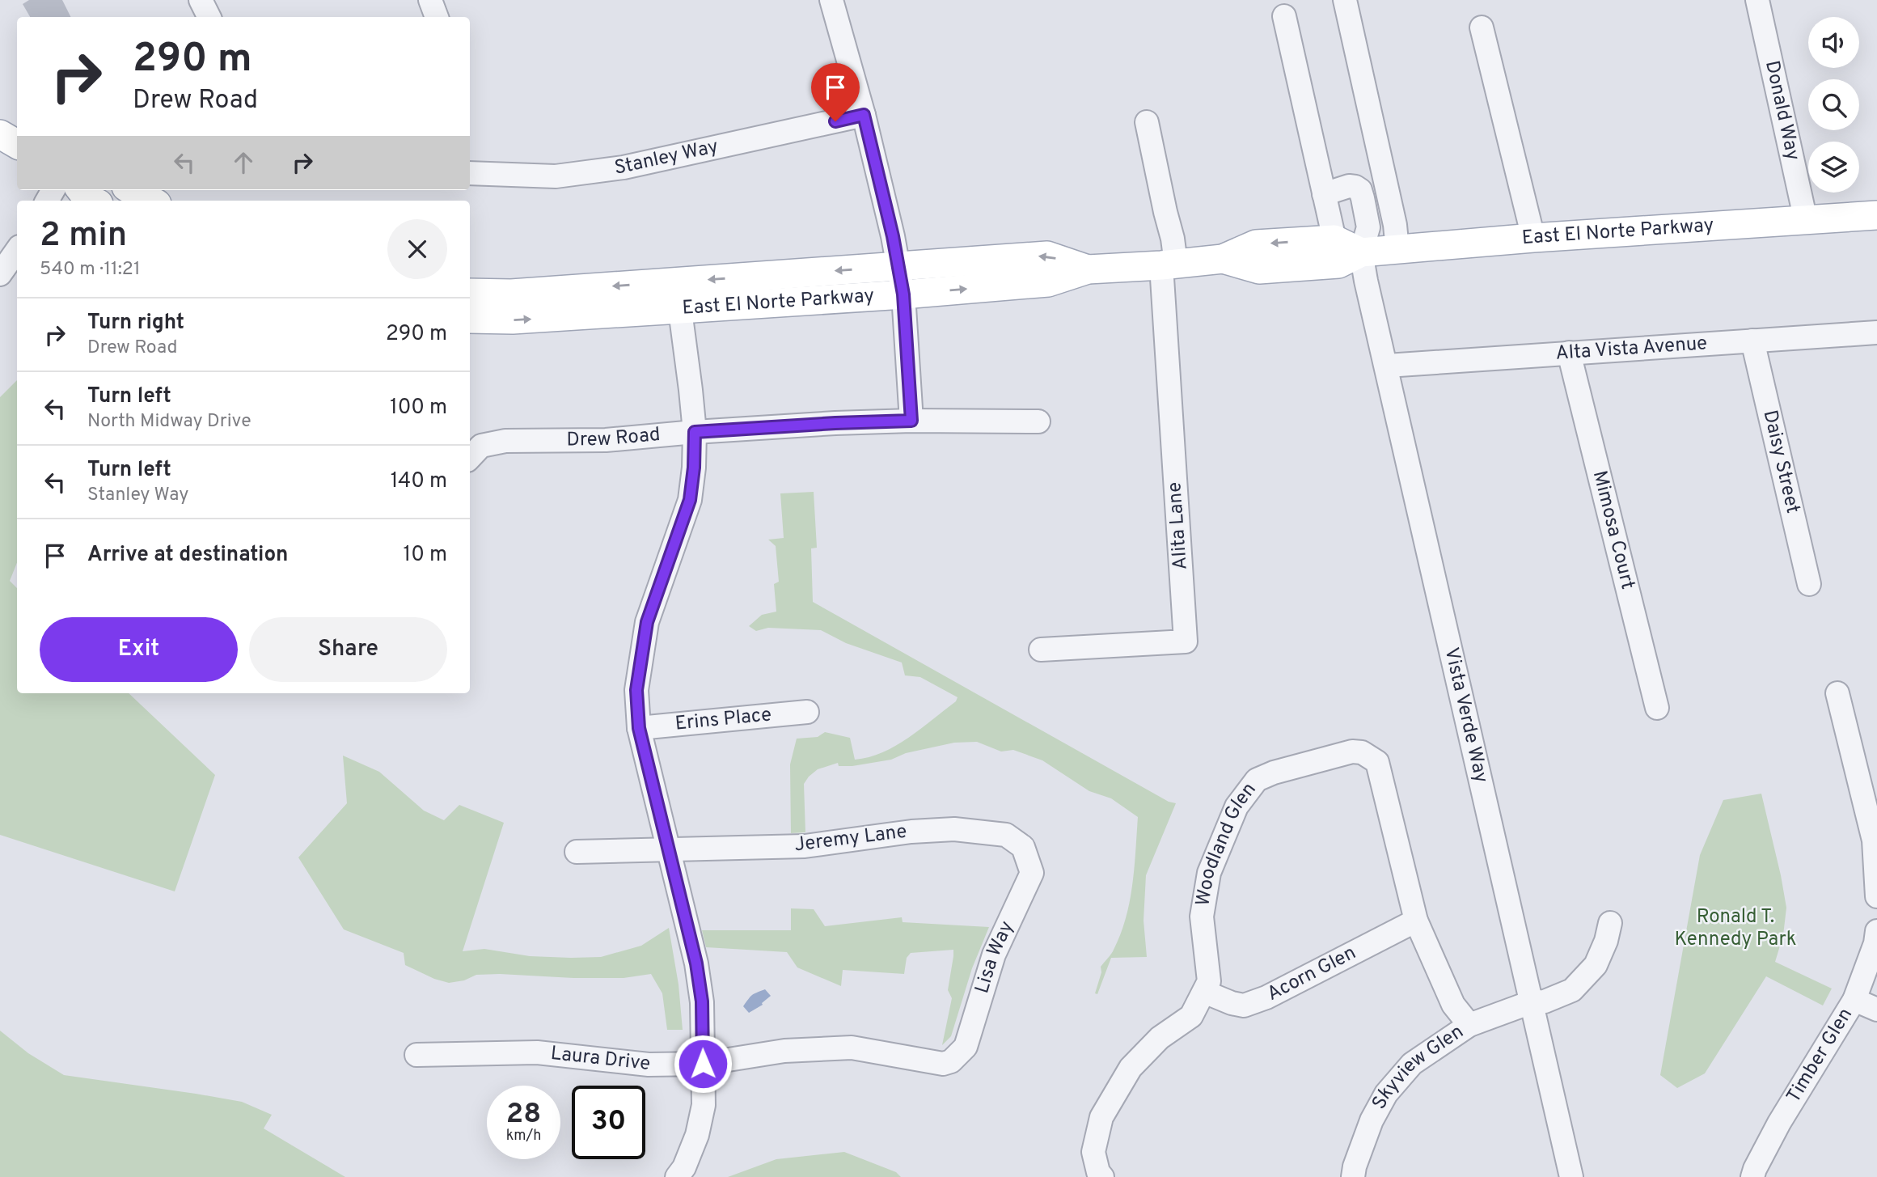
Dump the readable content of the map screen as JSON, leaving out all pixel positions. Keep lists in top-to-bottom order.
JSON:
{
  "streets": {
    "main road": ["East El Norte Parkway"],
    "street": [
      "Donald Way",
      "Stanley Way",
      "Alta Vista Avenue",
      "Drew Road",
      "Daisy Street",
      "Alita Lane",
      "Mimosa Court",
      "Vista Verde Way",
      "Erins Place",
      "Jeremy Lane",
      "Woodland Glen",
      "Lisa Way",
      "Acorn Glen",
      "Timber Glen",
      "Laura Drive",
      "Skyview Glen"
    ]
  },
  "crossings": [
    ["Donald Way", "East El Norte Parkway"],
    ["East El Norte Parkway", "Alita Lane"],
    ["East El Norte Parkway", "Vista Verde Way"],
    ["Alta Vista Avenue", "Daisy Street"],
    ["Alta Vista Avenue", "Mimosa Court"],
    ["Alta Vista Avenue", "Vista Verde Way"],
    ["Vista Verde Way", "Skyview Glen"],
    ["Jeremy Lane", "Lisa Way"],
    ["Woodland Glen", "Acorn Glen"],
    ["Woodland Glen", "Skyview Glen"],
    ["Lisa Way", "Laura Drive"]
  ],
  "parks": ["Ronald T. Kennedy Park"],
  "page": {
    "turn": ["290 m", "Drew Road"],
    "heading": ["2 min", "540 m · 11:21"],
    "list": [
      {
        "name": "Turn right",
        "note": "Drew Road",
        "value": "290 m"
      },
      {
        "name": "Turn left",
        "note": "North Midway Drive",
        "value": "100 m"
      },
      {
        "name": "Turn left",
        "note": "Stanley Way",
        "value": "140 m"
      },
      {
        "name": "Arrive at destination",
        "value": "10 m"
      }
    ],
    "buttons": ["Exit", "Share"],
    "speed": "28 km/h",
    "limit": "30"
  }
}
